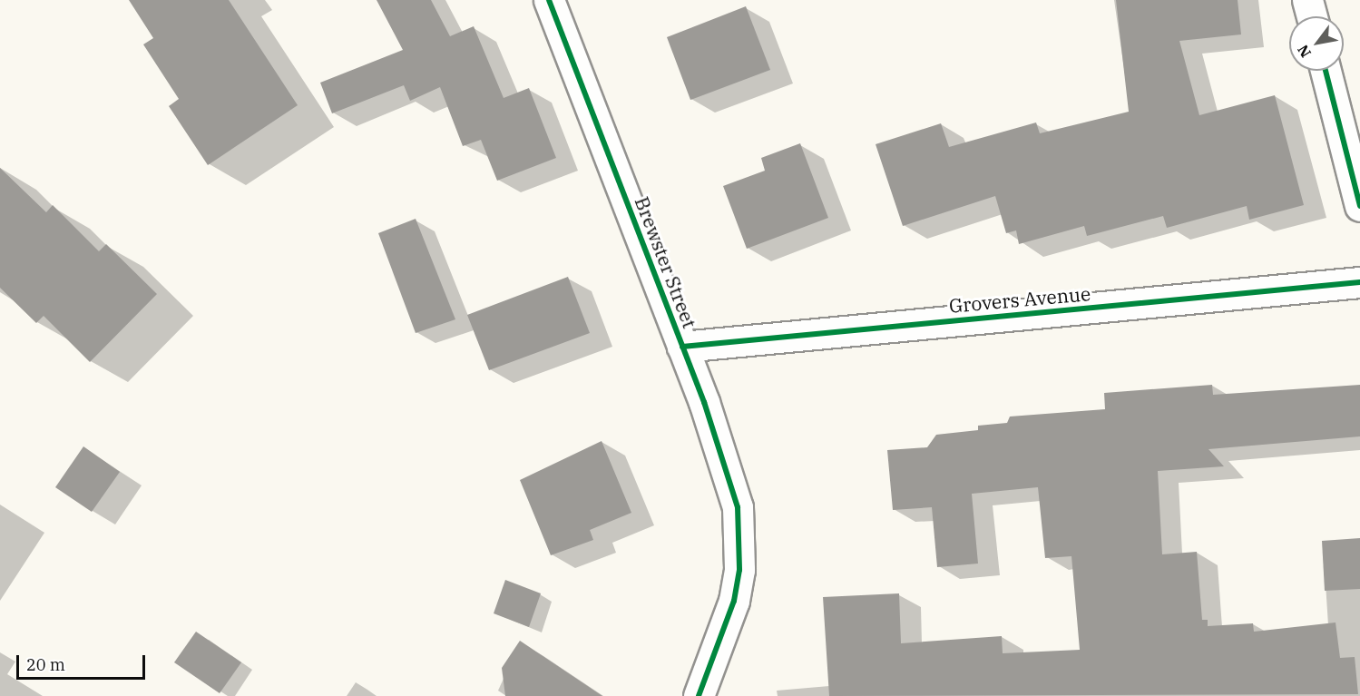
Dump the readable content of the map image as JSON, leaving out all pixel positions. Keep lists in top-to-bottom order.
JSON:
{
  "streets": {
    "street": ["Brewster Street", "Grovers Avenue"]
  },
  "crossings": [
    ["Brewster Street", "Grovers Avenue"]
  ],
  "scale_bar": "20 m",
  "north": "bottom left"
}
